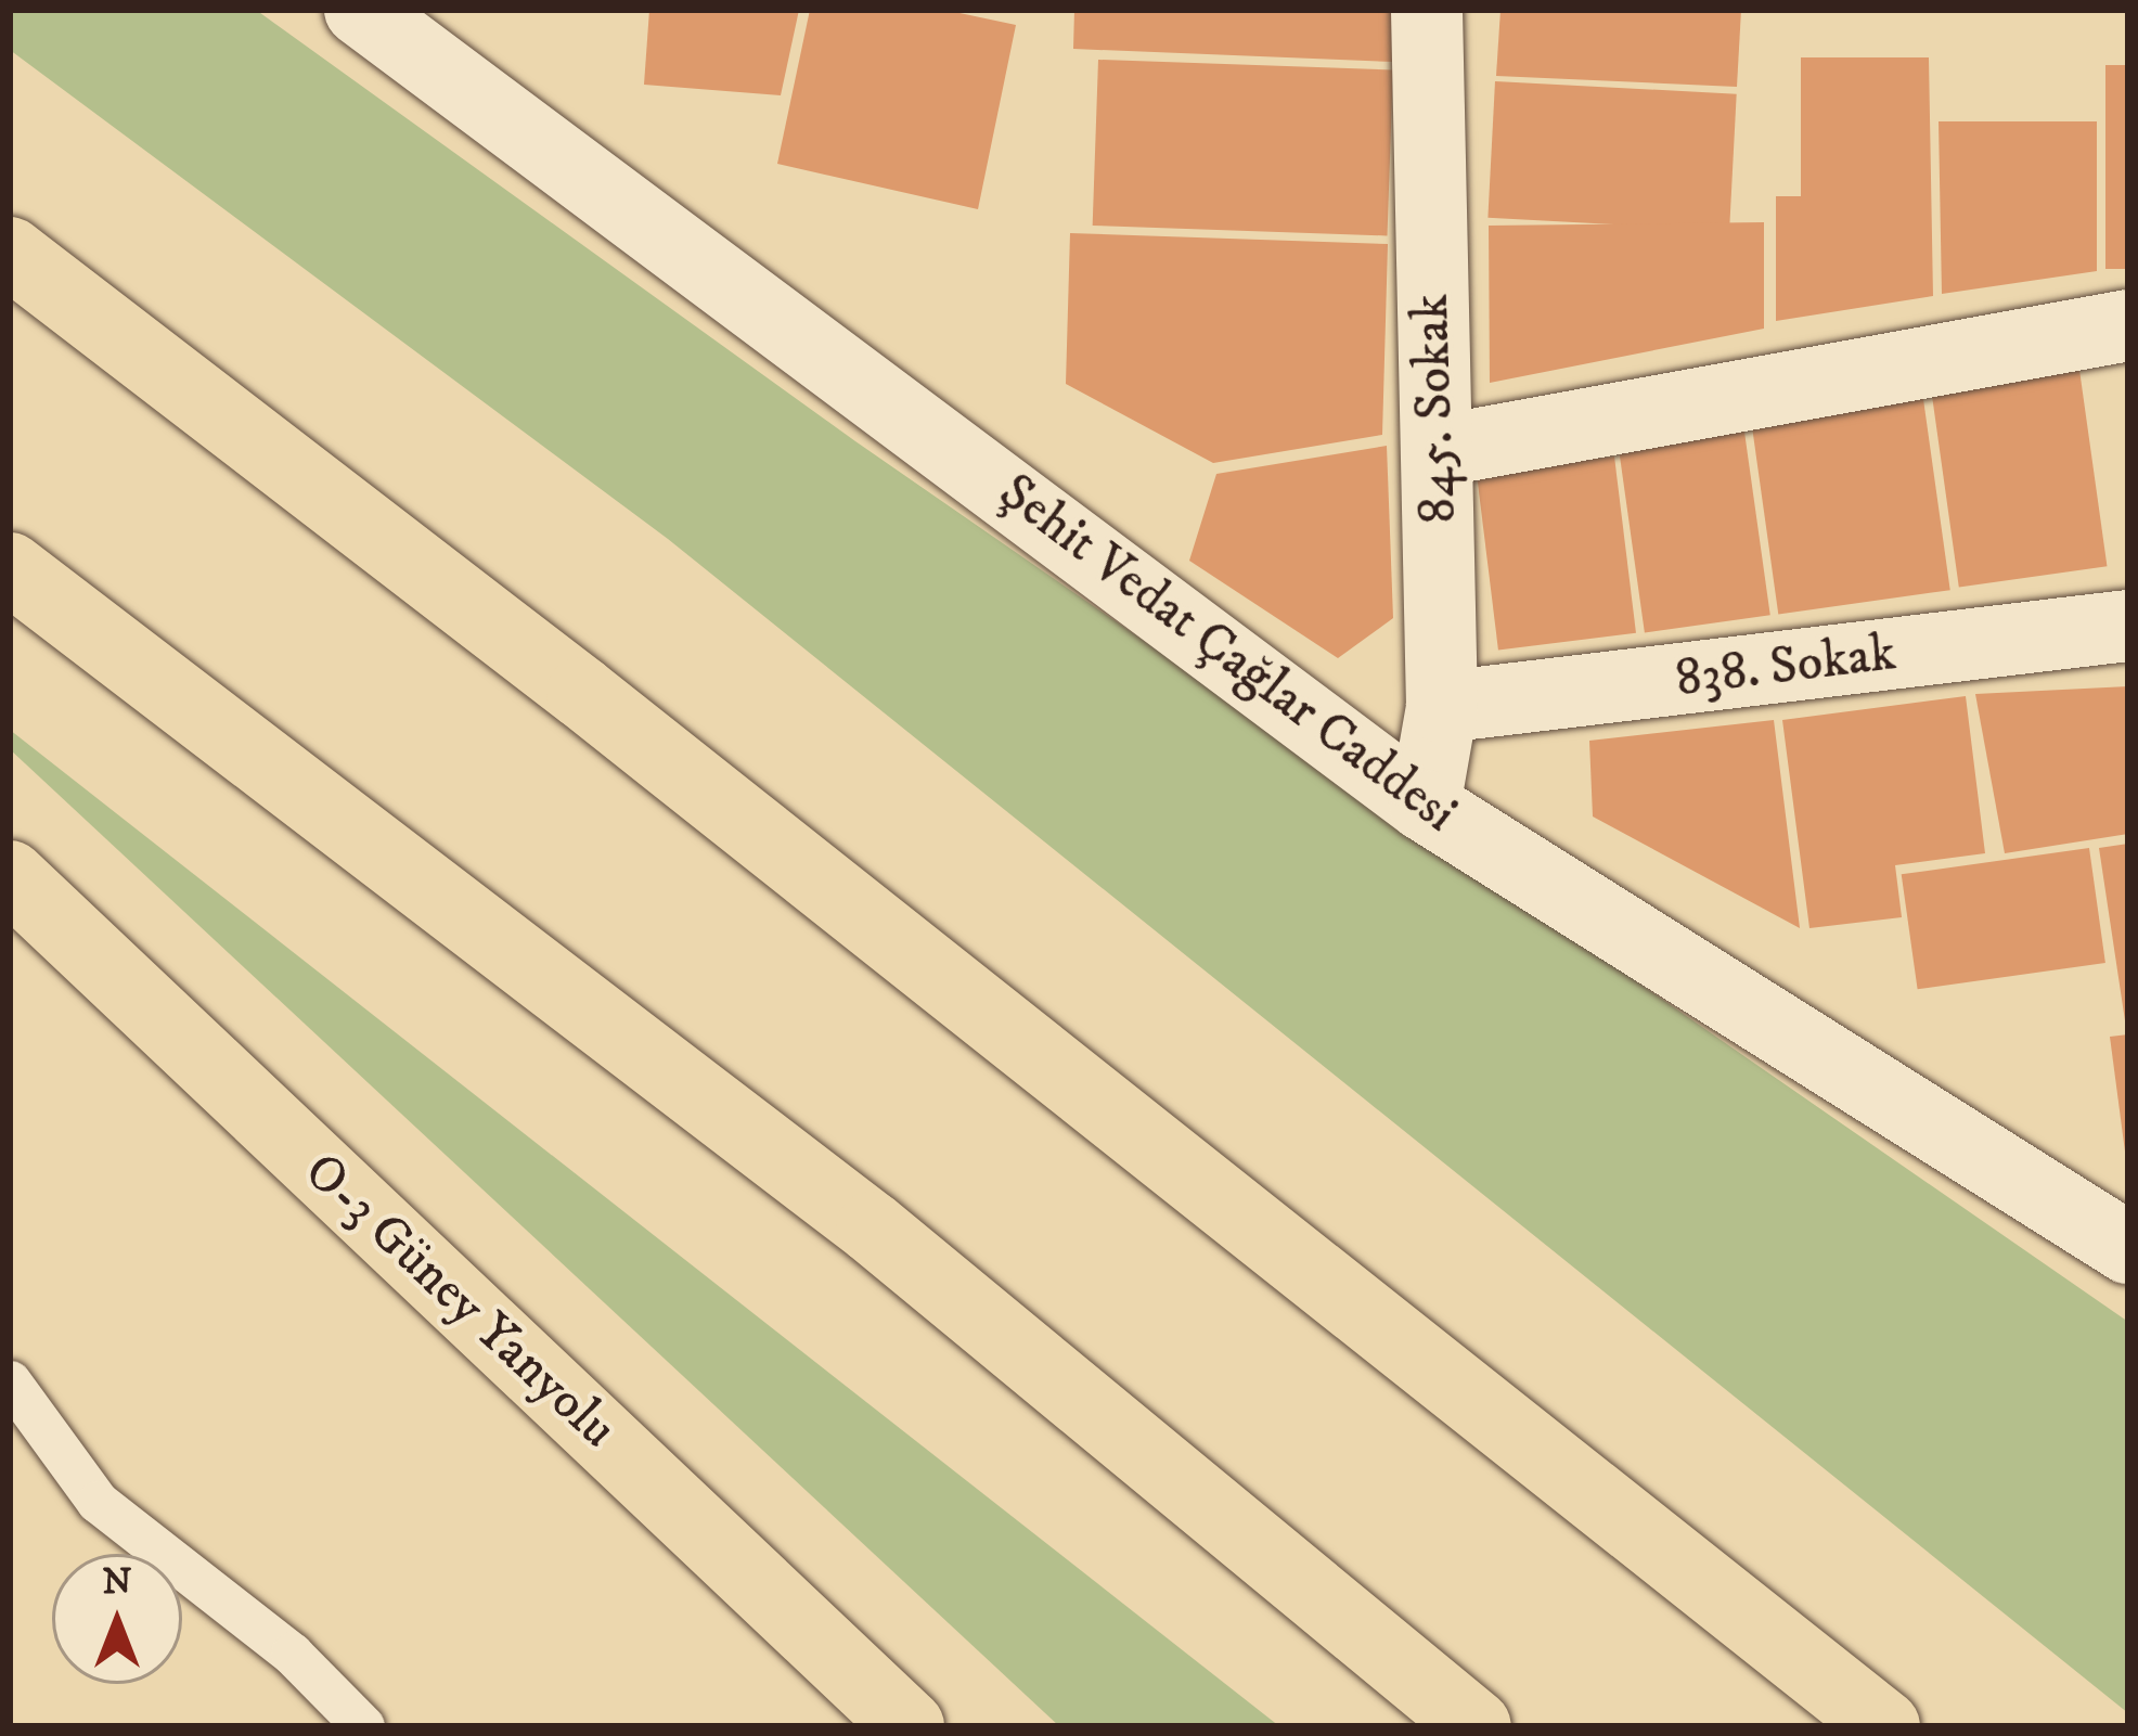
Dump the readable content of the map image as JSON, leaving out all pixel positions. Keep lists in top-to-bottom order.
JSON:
{
  "streets": {
    "main road": ["O-3 Güney Yanyolu"],
    "street": ["845. Sokak", "Şehit Vedat Çağlar Caddesi", "838. Sokak"]
  },
  "crossings": [
    ["845. Sokak", "Şehit Vedat Çağlar Caddesi"],
    ["845. Sokak", "838. Sokak"]
  ],
  "north": "top"
}
